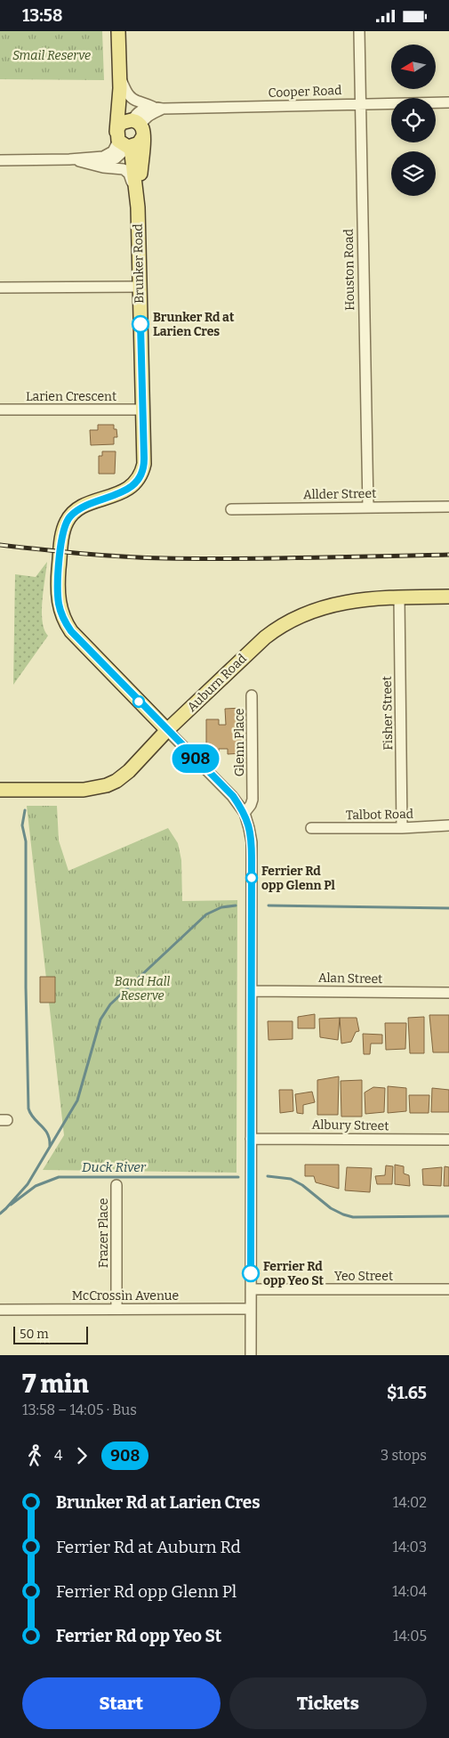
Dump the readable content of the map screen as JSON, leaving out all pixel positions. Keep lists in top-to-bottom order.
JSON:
{
  "streets": {
    "main road": ["Brunker Road", "Auburn Road"],
    "street": [
      "Cooper Road",
      "Houston Road",
      "Larien Crescent",
      "Allder Street",
      "Fisher Street",
      "Glenn Place",
      "Talbot Road",
      "Alan Street",
      "Albury Street",
      "Frazer Place",
      "Yeo Street",
      "McCrossin Avenue"
    ]
  },
  "crossings": [
    ["Cooper Road", "Brunker Road"],
    ["Cooper Road", "Houston Road"],
    ["Brunker Road", "Larien Crescent"],
    ["Brunker Road", "Auburn Road"],
    ["Houston Road", "Allder Street"],
    ["Auburn Road", "Fisher Street"],
    ["Fisher Street", "Talbot Road"],
    ["Frazer Place", "McCrossin Avenue"]
  ],
  "water": ["Duck River"],
  "parks": ["Smail Reserve", "Band Hall Reserve"],
  "places": ["Brunker Rd at Larien Cres", "Ferrier Rd opp Glenn Pl", "Ferrier Rd opp Yeo St"],
  "lines": ["bus line 908"],
  "scale_bar": "50 m",
  "north": "left",
  "page": {
    "status": "13:58",
    "on_map": "908",
    "scale": "50 m",
    "heading": ["7 min", "13:58 – 14:05 · Bus", "$1.65"],
    "legs": ["4", "908", "3 stops"],
    "list": [
      {
        "name": "Brunker Rd at Larien Cres",
        "value": "14:02"
      },
      {
        "name": "Ferrier Rd at Auburn Rd",
        "value": "14:03"
      },
      {
        "name": "Ferrier Rd opp Glenn Pl",
        "value": "14:04"
      },
      {
        "name": "Ferrier Rd opp Yeo St",
        "value": "14:05"
      }
    ],
    "buttons": ["Start", "Tickets"]
  }
}
